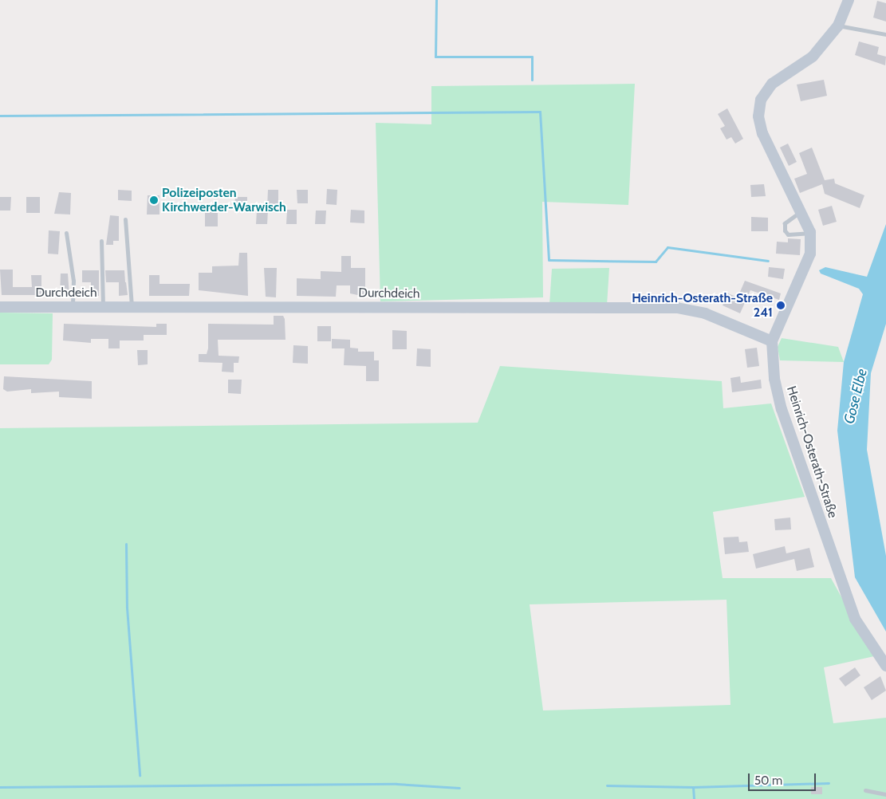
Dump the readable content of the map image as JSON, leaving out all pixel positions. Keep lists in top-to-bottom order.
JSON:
{
  "streets": {
    "street": ["Durchdeich", "Heinrich-Osterath-Straße"]
  },
  "crossings": [
    ["Durchdeich", "Heinrich-Osterath-Straße"]
  ],
  "water": ["Gose Elbe"],
  "places": ["Polizeiposten Kirchwerder-Warwisch", "Heinrich-Osterath-Straße 241"],
  "scale_bar": "50 m"
}
